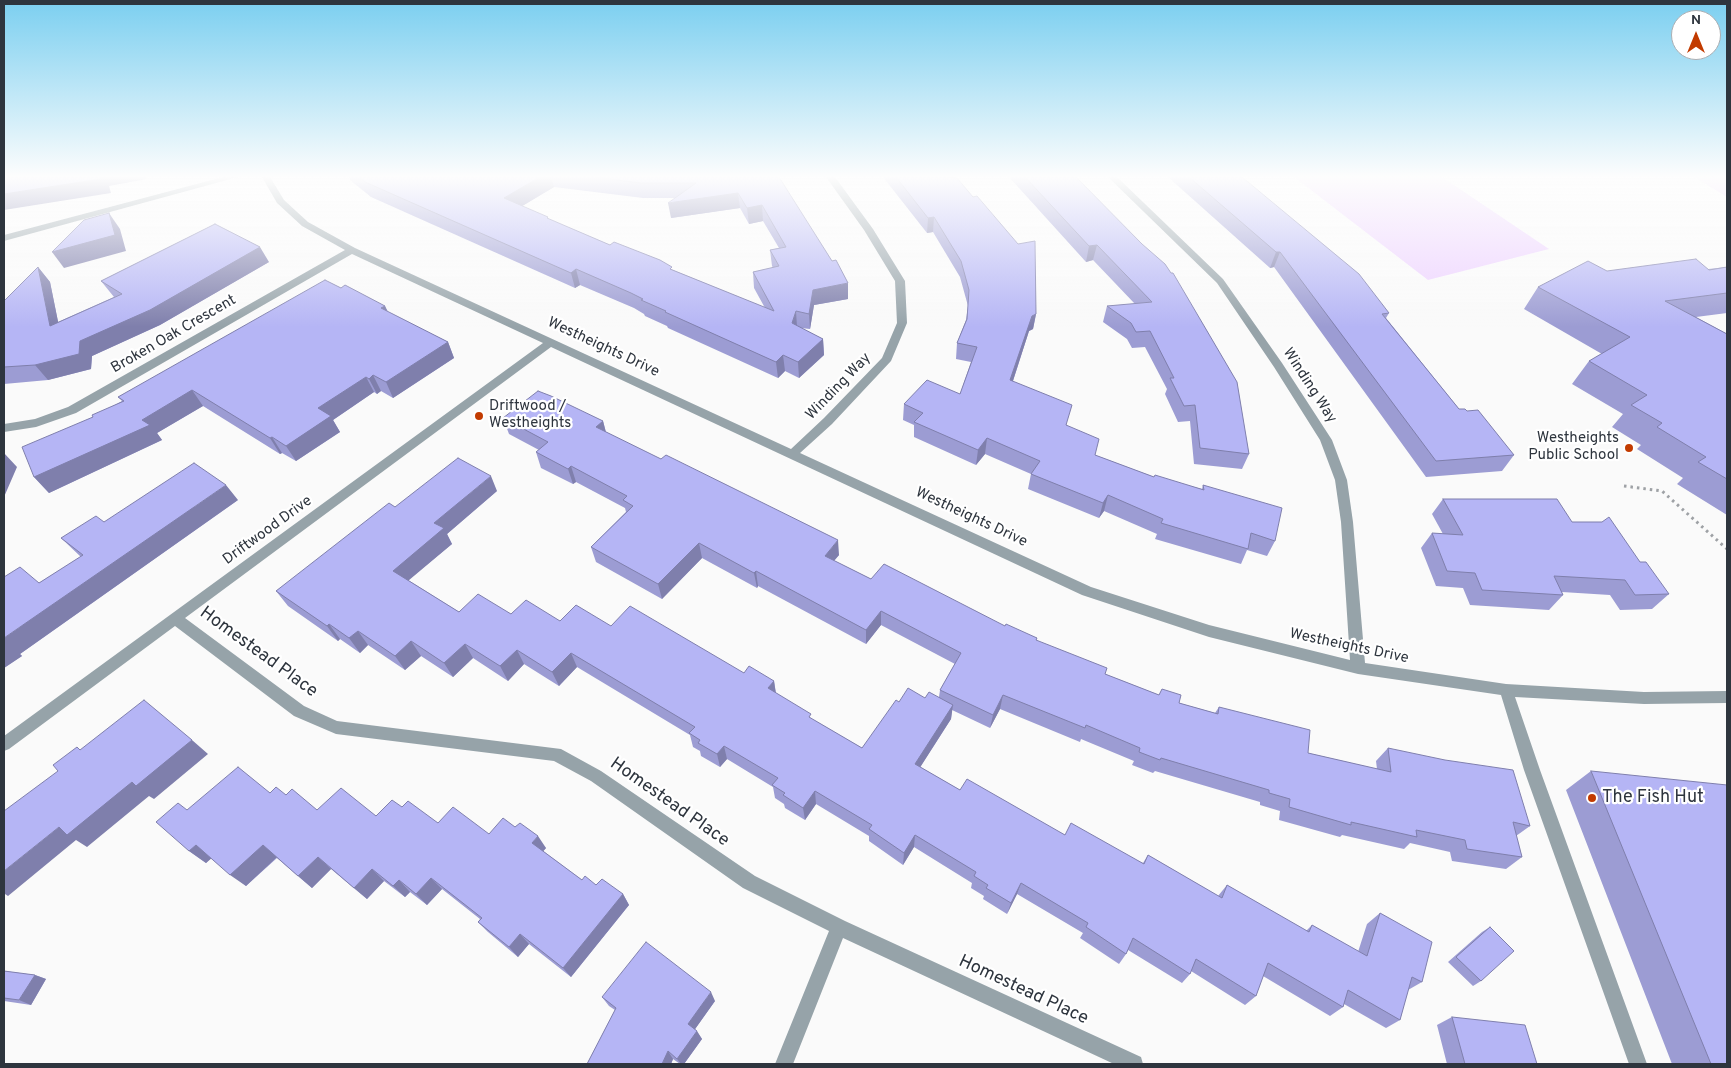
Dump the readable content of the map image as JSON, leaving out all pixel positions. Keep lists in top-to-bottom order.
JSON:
{
  "streets": {
    "street": [
      "Broken Oak Crescent",
      "Westheights Drive",
      "Winding Way",
      "Driftwood Drive",
      "Homestead Place"
    ]
  },
  "crossings": [
    ["Broken Oak Crescent", "Westheights Drive"],
    ["Westheights Drive", "Winding Way"],
    ["Westheights Drive", "Driftwood Drive"],
    ["Driftwood Drive", "Homestead Place"]
  ],
  "places": ["Driftwood / Westheights", "Westheights Public School", "The Fish Hut"],
  "north": "top"
}
